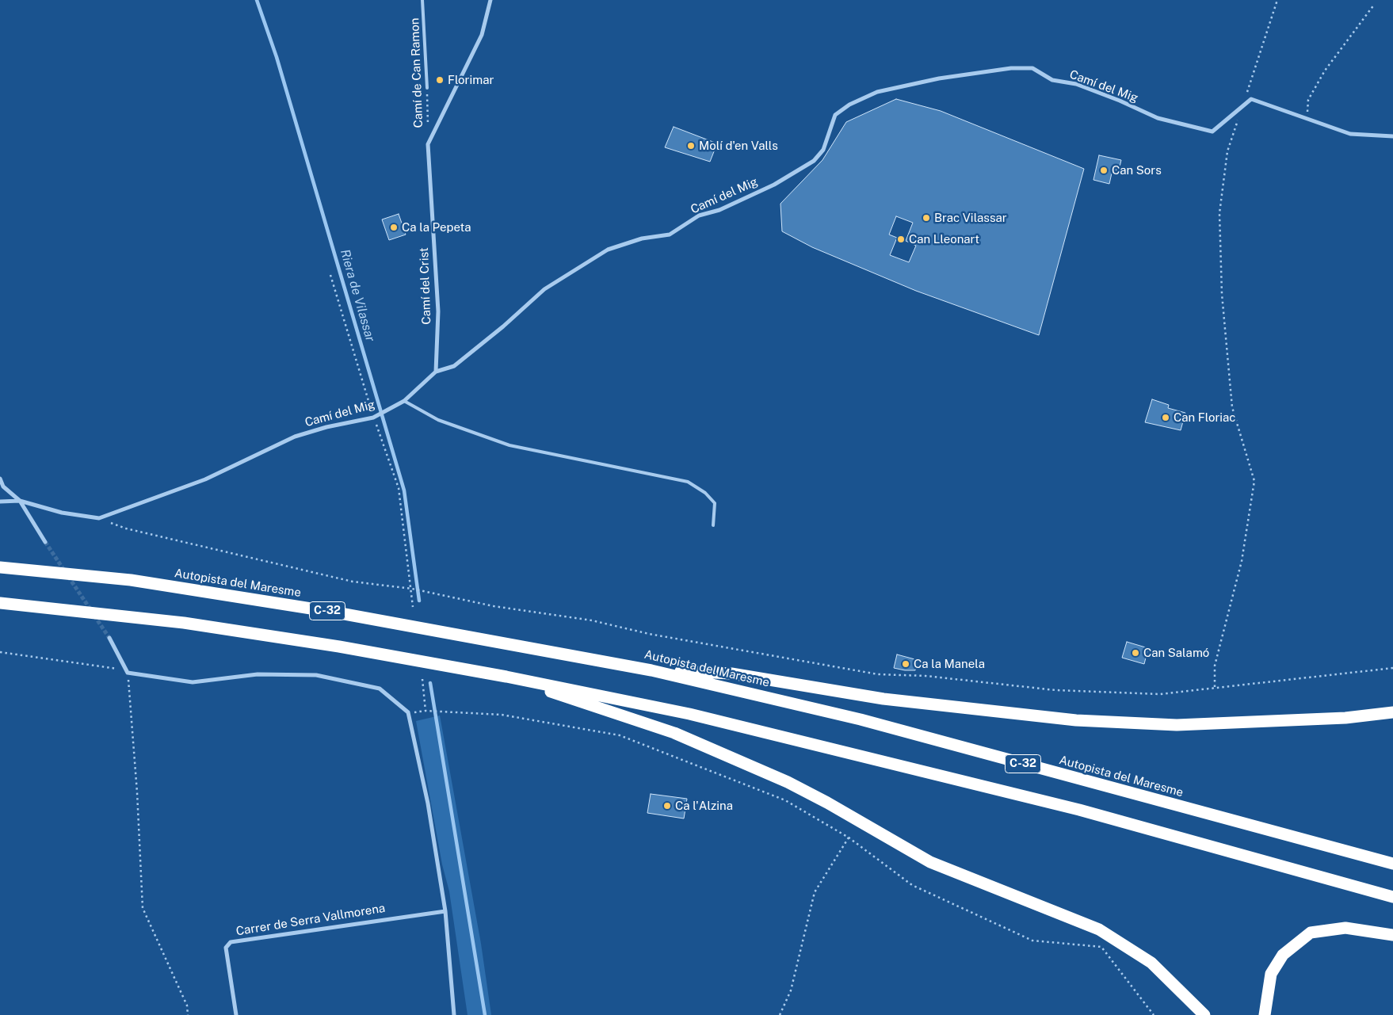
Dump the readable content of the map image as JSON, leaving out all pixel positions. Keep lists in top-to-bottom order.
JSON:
{
  "streets": {
    "highway": ["Autopista del Maresme", "C-32"],
    "street": ["Camí del Mig", "Camí del Crist", "Carrer de Serra Vallmorena"],
    "lane": ["Camí de Can Ramon"]
  },
  "crossings": [
    ["Camí de Can Ramon", "Camí del Crist"],
    ["Camí del Mig", "Camí del Crist"],
    ["Autopista del Maresme", "C-32"]
  ],
  "water": ["Riera de Vilassar"],
  "places": [
    "Florimar",
    "Molí d'en Valls",
    "Can Sors",
    "Brac Vilassar",
    "Ca la Pepeta",
    "Can Lleonart",
    "Can Floriac",
    "Can Salamó",
    "Ca la Manela",
    "Ca l'Alzina"
  ]
}
